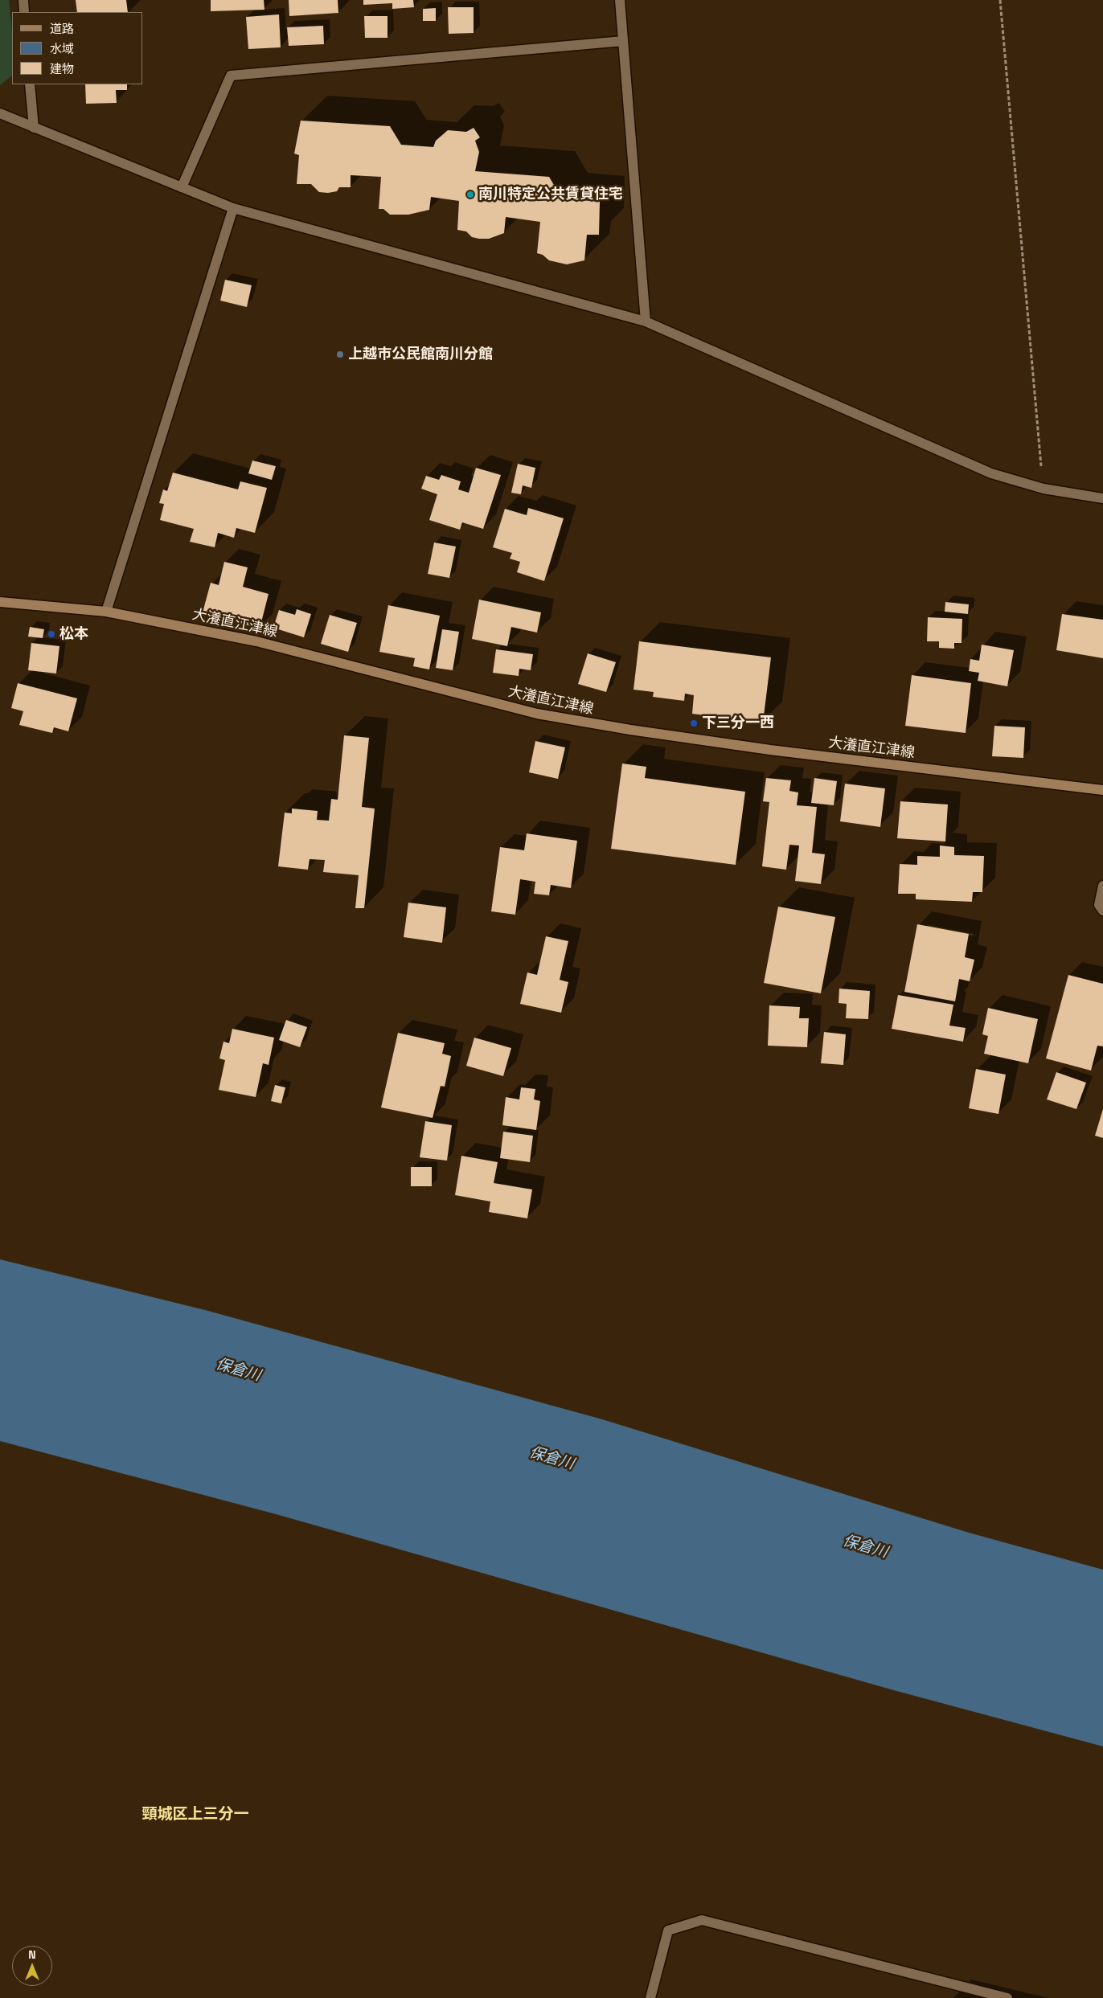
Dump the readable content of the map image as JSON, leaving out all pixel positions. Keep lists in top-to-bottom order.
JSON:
{
  "streets": {
    "main road": ["大瀁直江津線"]
  },
  "districts": ["頸城区上三分一"],
  "water": ["保倉川"],
  "places": [
    "南川特定公共賃貸住宅",
    "上越市公民館南川分館",
    "松本",
    "下三分一西"
  ],
  "legend": ["道路", "水域", "建物"],
  "north": "top"
}
